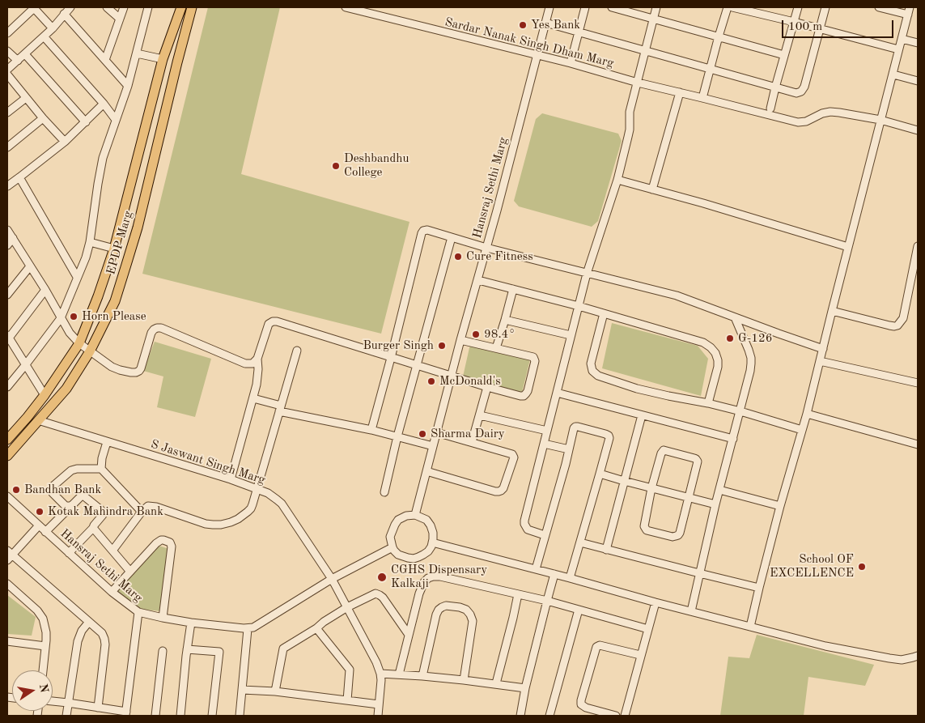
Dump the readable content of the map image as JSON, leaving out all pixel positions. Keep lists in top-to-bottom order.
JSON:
{
  "streets": {
    "main road": ["EPDP Marg"],
    "street": ["Sardar Nanak Singh Dham Marg", "Hansraj Sethi Marg", "S Jaswant Singh Marg"]
  },
  "crossings": [
    ["Sardar Nanak Singh Dham Marg", "Hansraj Sethi Marg"],
    ["EPDP Marg", "S Jaswant Singh Marg"]
  ],
  "places": [
    "Yes Bank",
    "Deshbandhu College",
    "Cure Fitness",
    "Horn Please",
    "98.4°",
    "G-126",
    "Burger Singh",
    "McDonald's",
    "Sharma Dairy",
    "Bandhan Bank",
    "Kotak Mahindra Bank",
    "School OF EXCELLENCE",
    "CGHS Dispensary Kalkaji"
  ],
  "scale_bar": "100 m",
  "north": "right"
}
